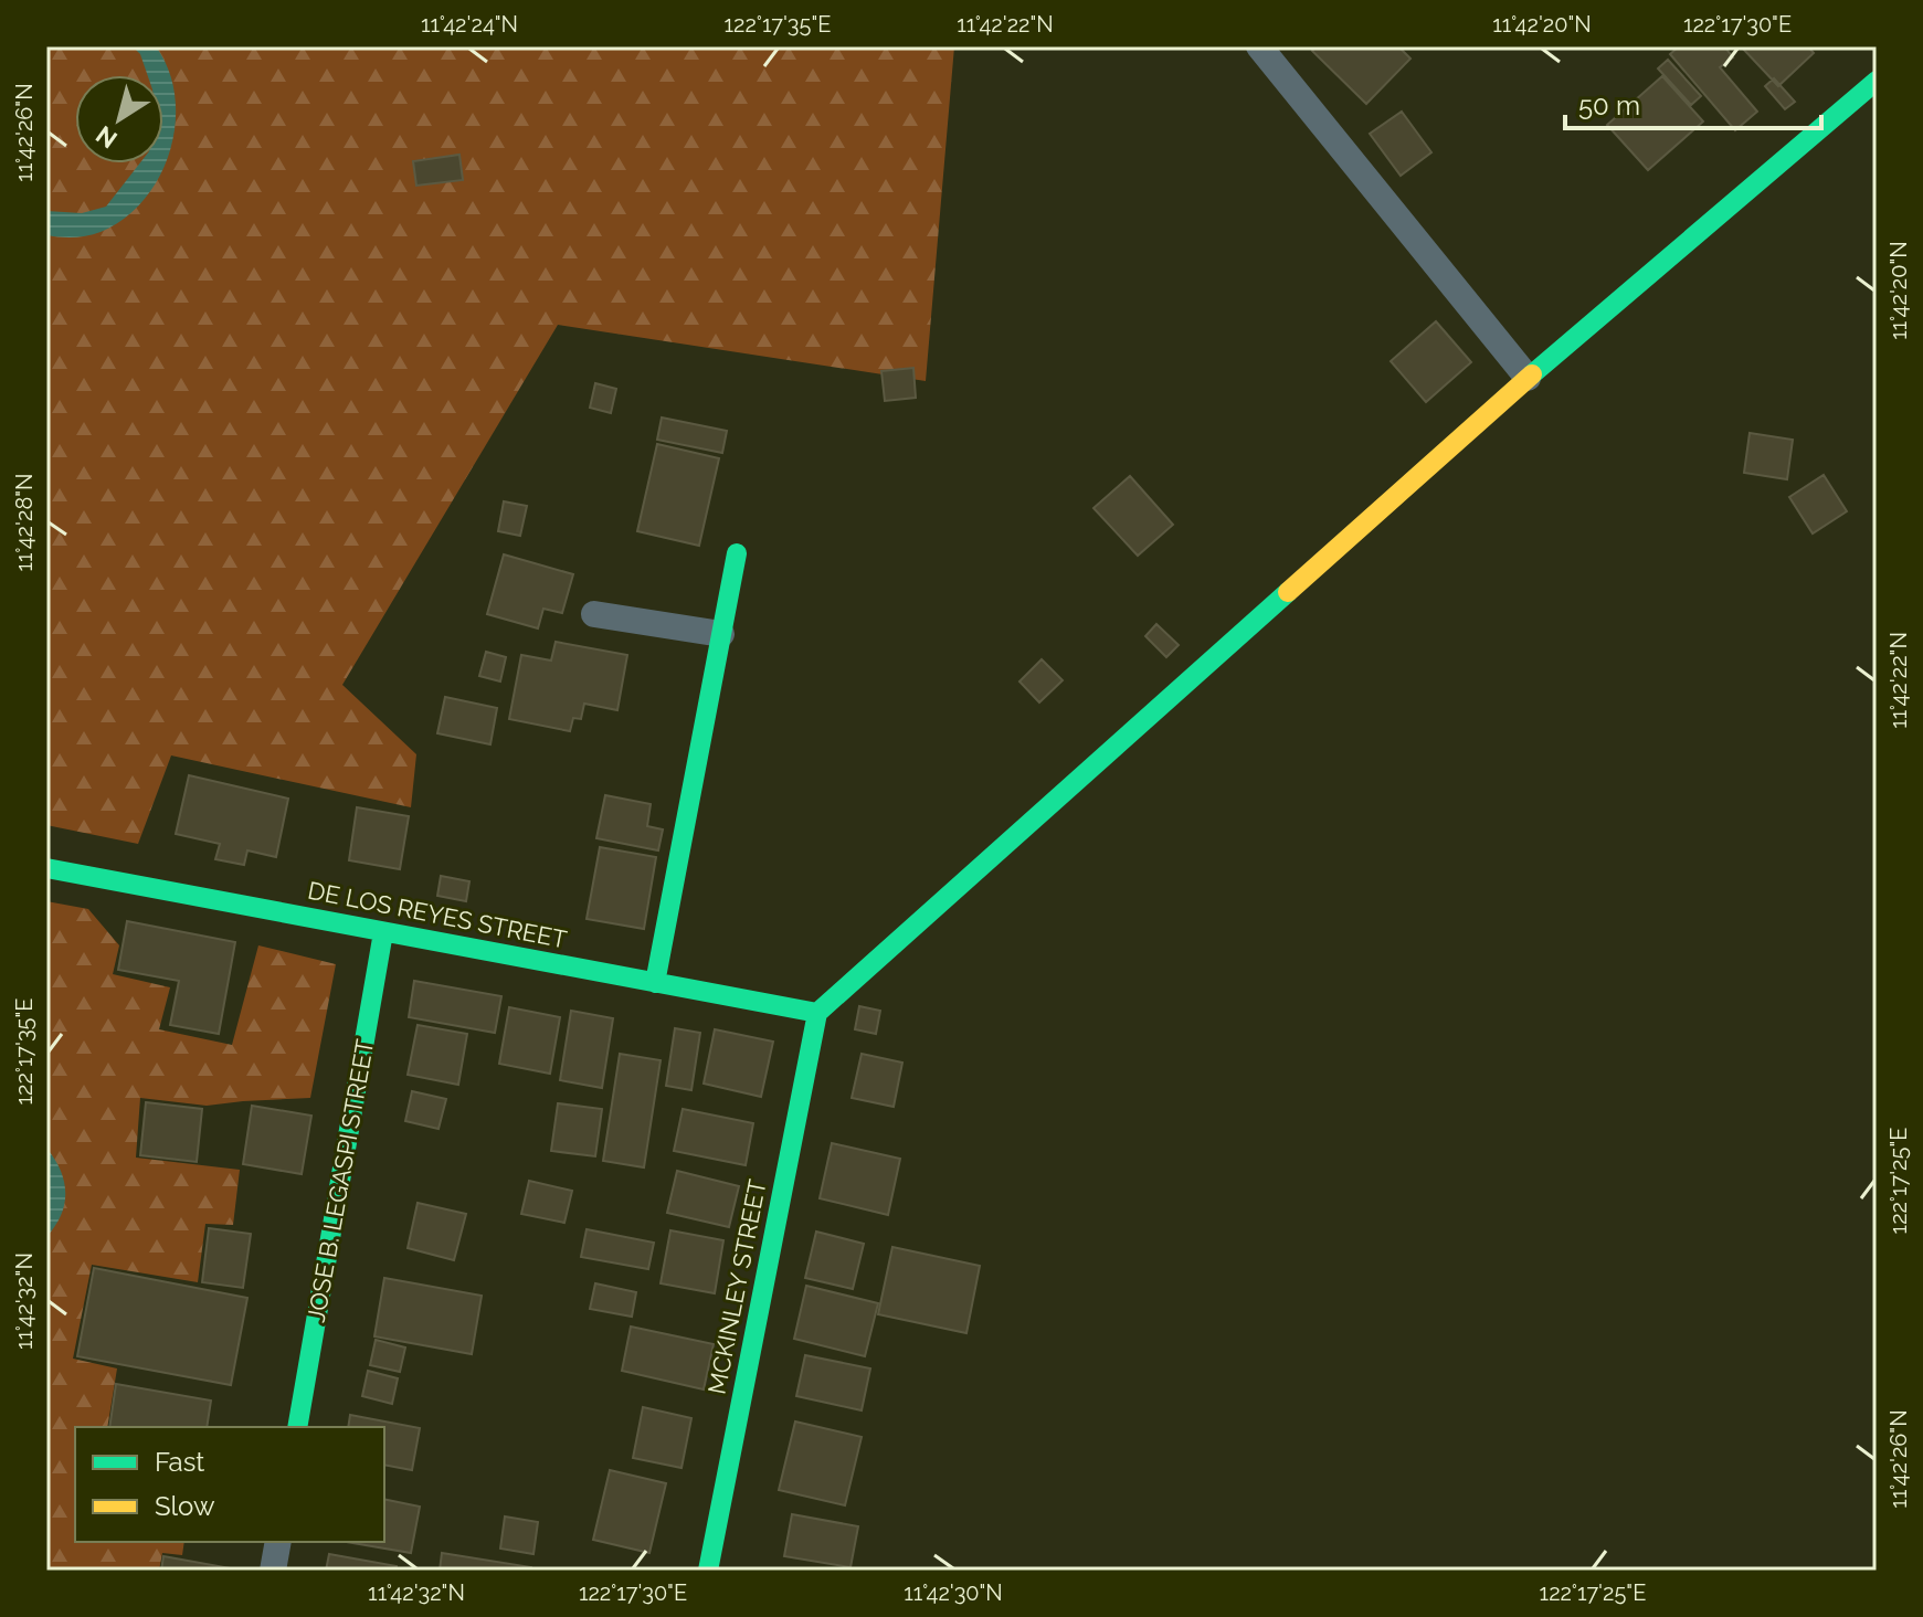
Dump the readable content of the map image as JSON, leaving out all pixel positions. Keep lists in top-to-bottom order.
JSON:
{
  "streets": {
    "street": ["DE LOS REYES STREET", "JOSE B. LEGASPI STREET", "MCKINLEY STREET"]
  },
  "crossings": [
    ["DE LOS REYES STREET", "JOSE B. LEGASPI STREET"],
    ["DE LOS REYES STREET", "MCKINLEY STREET"]
  ],
  "legend": ["Fast", "Slow"],
  "scale_bar": "50 m",
  "north": "bottom left",
  "coordinates": [
    "11°42'24\"N",
    "122°17'35\"E",
    "11°42'22\"N",
    "11°42'20\"N",
    "122°17'30\"E",
    "11°42'26\"N",
    "11°42'28\"N",
    "122°17'25\"E",
    "11°42'32\"N",
    "11°42'30\"N"
  ]
}
